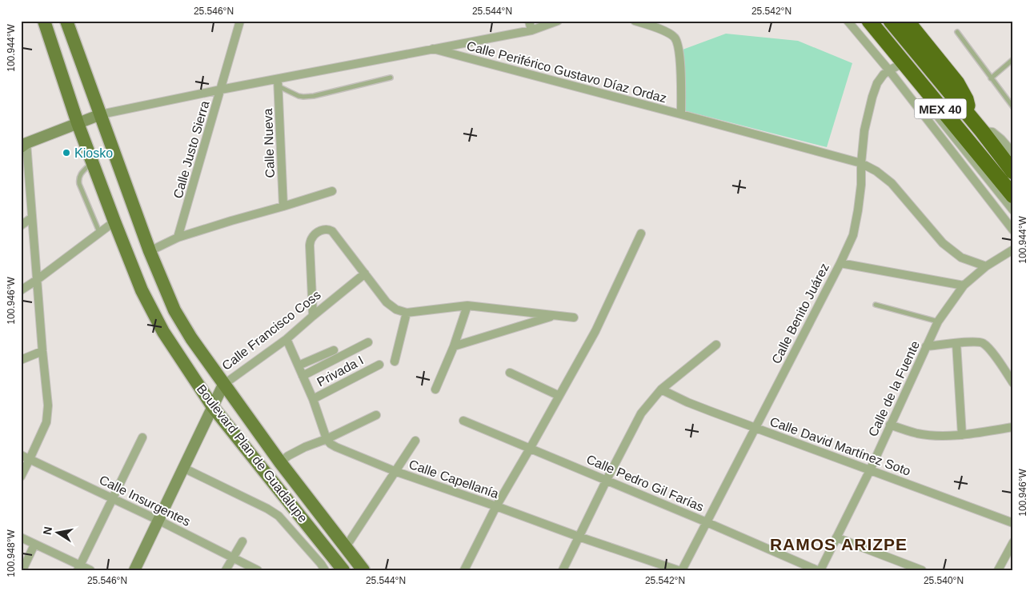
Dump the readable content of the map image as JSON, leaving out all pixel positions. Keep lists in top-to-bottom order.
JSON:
{
  "streets": {
    "highway": ["MEX 40"],
    "main road": ["Boulevard Plan de Guadalupe"],
    "street": [
      "Calle Periférico Gustavo Díaz Ordaz",
      "Calle Nueva",
      "Calle Justo Sierra",
      "Calle Benito Juárez",
      "Calle Francisco Coss",
      "Privada I",
      "Calle de la Fuente",
      "Calle David Martínez Soto",
      "Calle Capellanía",
      "Calle Pedro Gil Farías",
      "Calle Insurgentes"
    ]
  },
  "crossings": [
    ["Calle Periférico Gustavo Díaz Ordaz", "Calle Nueva"],
    ["Calle Periférico Gustavo Díaz Ordaz", "Calle Justo Sierra"],
    ["Calle Periférico Gustavo Díaz Ordaz", "Calle Benito Juárez"],
    ["Calle Periférico Gustavo Díaz Ordaz", "Calle de la Fuente"],
    ["Calle Periférico Gustavo Díaz Ordaz", "Boulevard Plan de Guadalupe"],
    ["MEX 40", "Calle Benito Juárez"],
    ["Calle Benito Juárez", "Calle David Martínez Soto"],
    ["Calle Benito Juárez", "Calle Pedro Gil Farías"],
    ["Calle Francisco Coss", "Boulevard Plan de Guadalupe"],
    ["Calle Francisco Coss", "Calle Insurgentes"],
    ["Calle de la Fuente", "Calle David Martínez Soto"],
    ["Calle de la Fuente", "Calle Pedro Gil Farías"]
  ],
  "districts": ["RAMOS ARIZPE"],
  "places": ["Kiosko"],
  "north": "left",
  "coordinates": [
    "25.546°N",
    "25.544°N",
    "25.542°N",
    "100.944°W",
    "100.946°W",
    "100.948°W",
    "25.540°N"
  ]
}
